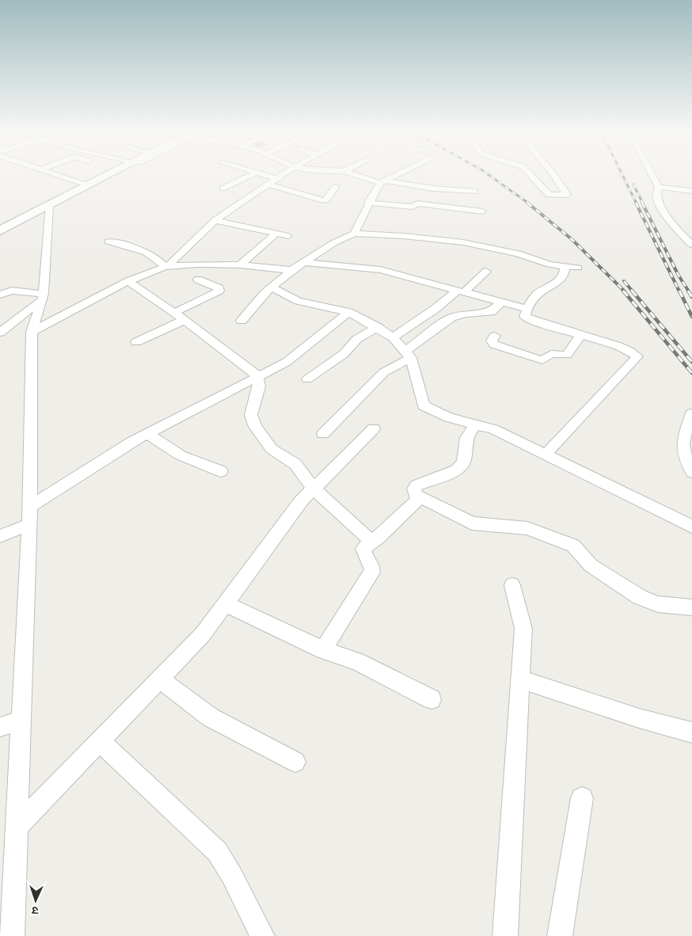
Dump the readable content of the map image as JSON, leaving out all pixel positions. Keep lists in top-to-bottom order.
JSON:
{
  "north": "bottom"
}
